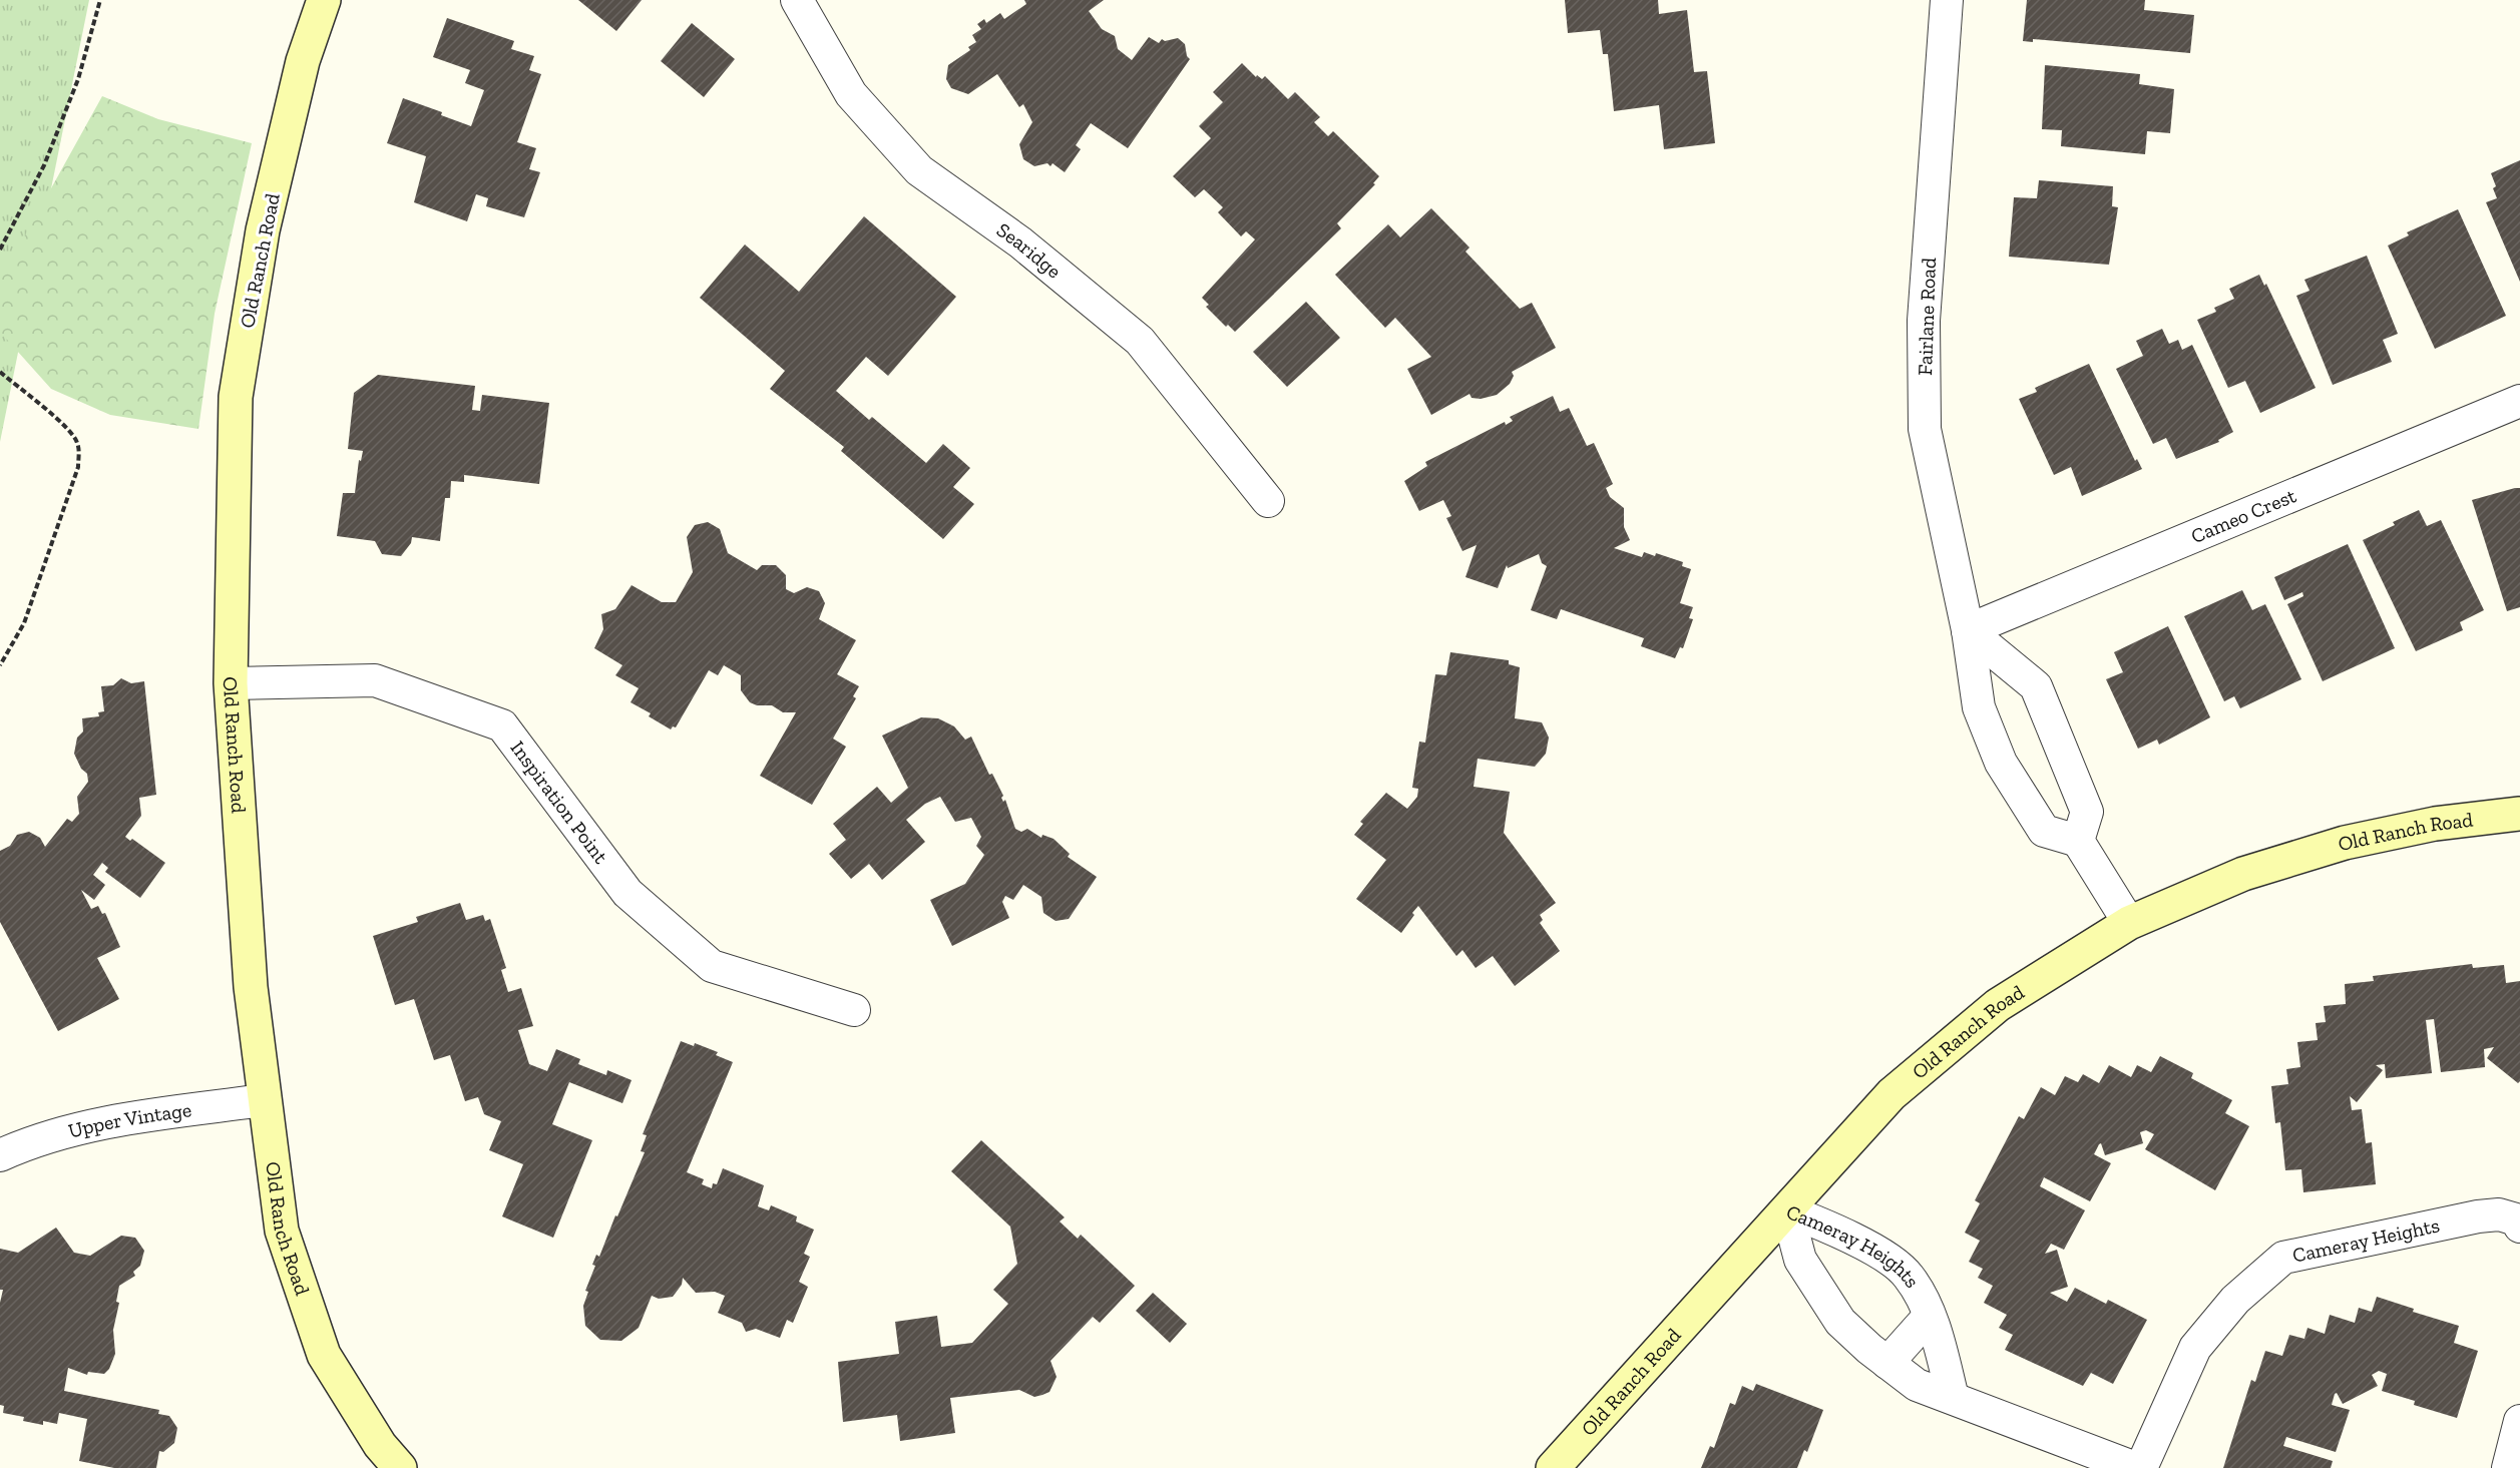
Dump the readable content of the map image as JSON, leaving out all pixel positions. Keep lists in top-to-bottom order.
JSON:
{
  "streets": {
    "street": [
      "Searidge",
      "Old Ranch Road",
      "Fairlane Road",
      "Cameo Crest",
      "Inspiration Point",
      "Upper Vintage",
      "Cameray Heights"
    ]
  },
  "crossings": [
    ["Old Ranch Road", "Inspiration Point"],
    ["Old Ranch Road", "Upper Vintage"],
    ["Old Ranch Road", "Cameray Heights"],
    ["Fairlane Road", "Cameo Crest"]
  ]
}
